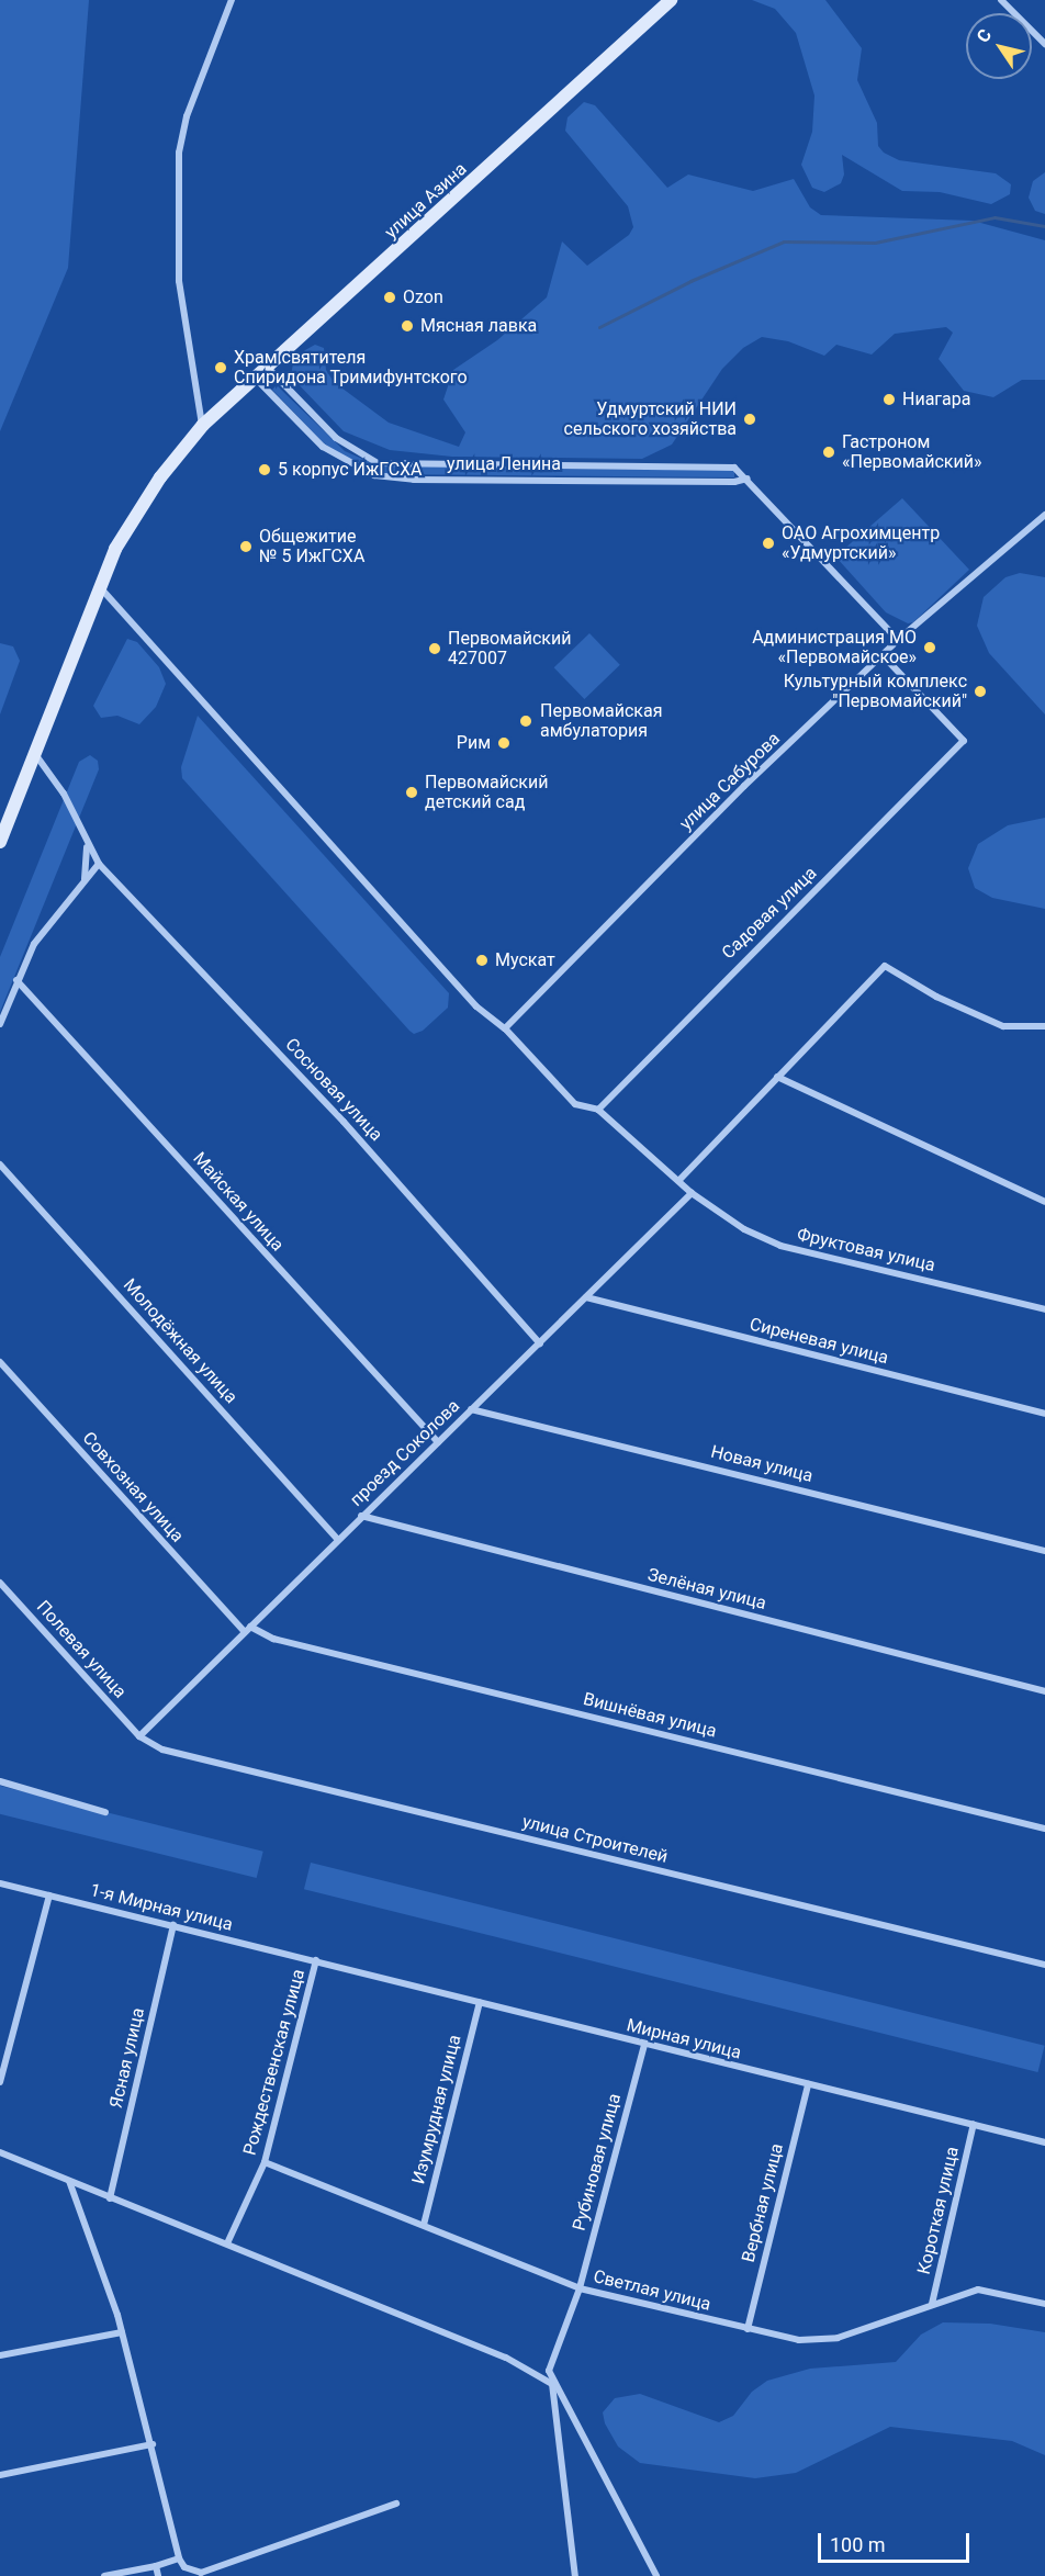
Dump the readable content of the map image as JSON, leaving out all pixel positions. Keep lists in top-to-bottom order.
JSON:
{
  "streets": {
    "street": [
      "улица Азина",
      "улица Ленина",
      "улица Сабурова",
      "Садовая улица",
      "Сосновая улица",
      "Майская улица",
      "Фруктовая улица",
      "Молодёжная улица",
      "Сиреневая улица",
      "проезд Соколова",
      "Новая улица",
      "Совхозная улица",
      "Зелёная улица",
      "Полевая улица",
      "Вишнёвая улица",
      "улица Строителей",
      "1-я Мирная улица",
      "Мирная улица",
      "Ясная улица",
      "Рождественская улица",
      "Изумрудная улица",
      "Рубиновая улица",
      "Вербная улица",
      "Короткая улица",
      "Светлая улица"
    ]
  },
  "crossings": [
    ["улица Азина", "улица Ленина"],
    ["улица Азина", "Сосновая улица"],
    ["улица Азина", "Фруктовая улица"],
    ["улица Ленина", "улица Сабурова"],
    ["улица Сабурова", "Садовая улица"],
    ["улица Сабурова", "Фруктовая улица"],
    ["Садовая улица", "Фруктовая улица"],
    ["Сосновая улица", "проезд Соколова"],
    ["Майская улица", "проезд Соколова"],
    ["Фруктовая улица", "проезд Соколова"],
    ["Молодёжная улица", "проезд Соколова"],
    ["Сиреневая улица", "проезд Соколова"],
    ["проезд Соколова", "Новая улица"],
    ["проезд Соколова", "Совхозная улица"],
    ["проезд Соколова", "Зелёная улица"],
    ["проезд Соколова", "Полевая улица"],
    ["проезд Соколова", "Вишнёвая улица"],
    ["проезд Соколова", "улица Строителей"],
    ["Совхозная улица", "Вишнёвая улица"],
    ["Полевая улица", "улица Строителей"],
    ["1-я Мирная улица", "Мирная улица"],
    ["1-я Мирная улица", "Ясная улица"],
    ["1-я Мирная улица", "Рождественская улица"],
    ["Мирная улица", "Рождественская улица"],
    ["Мирная улица", "Изумрудная улица"],
    ["Мирная улица", "Рубиновая улица"],
    ["Мирная улица", "Вербная улица"],
    ["Мирная улица", "Короткая улица"],
    ["Рождественская улица", "Светлая улица"],
    ["Изумрудная улица", "Светлая улица"],
    ["Рубиновая улица", "Светлая улица"],
    ["Вербная улица", "Светлая улица"],
    ["Короткая улица", "Светлая улица"]
  ],
  "places": [
    "Ozon",
    "Мясная лавка",
    "Храм святителя Спиридона Тримифунтского",
    "Ниагара",
    "Удмуртский НИИ сельского хозяйства",
    "Гастроном «Первомайский»",
    "5 корпус ИжГСХА",
    "ОАО Агрохимцентр «Удмуртский»",
    "Общежитие № 5 ИжГСХА",
    "Администрация МО «Первомайское»",
    "Первомайский 427007",
    "Культурный комплекс \"Первомайский\"",
    "Первомайская амбулатория",
    "Рим",
    "Первомайский детский сад",
    "Мускат"
  ],
  "scale_bar": "100 m",
  "north": "top left"
}
